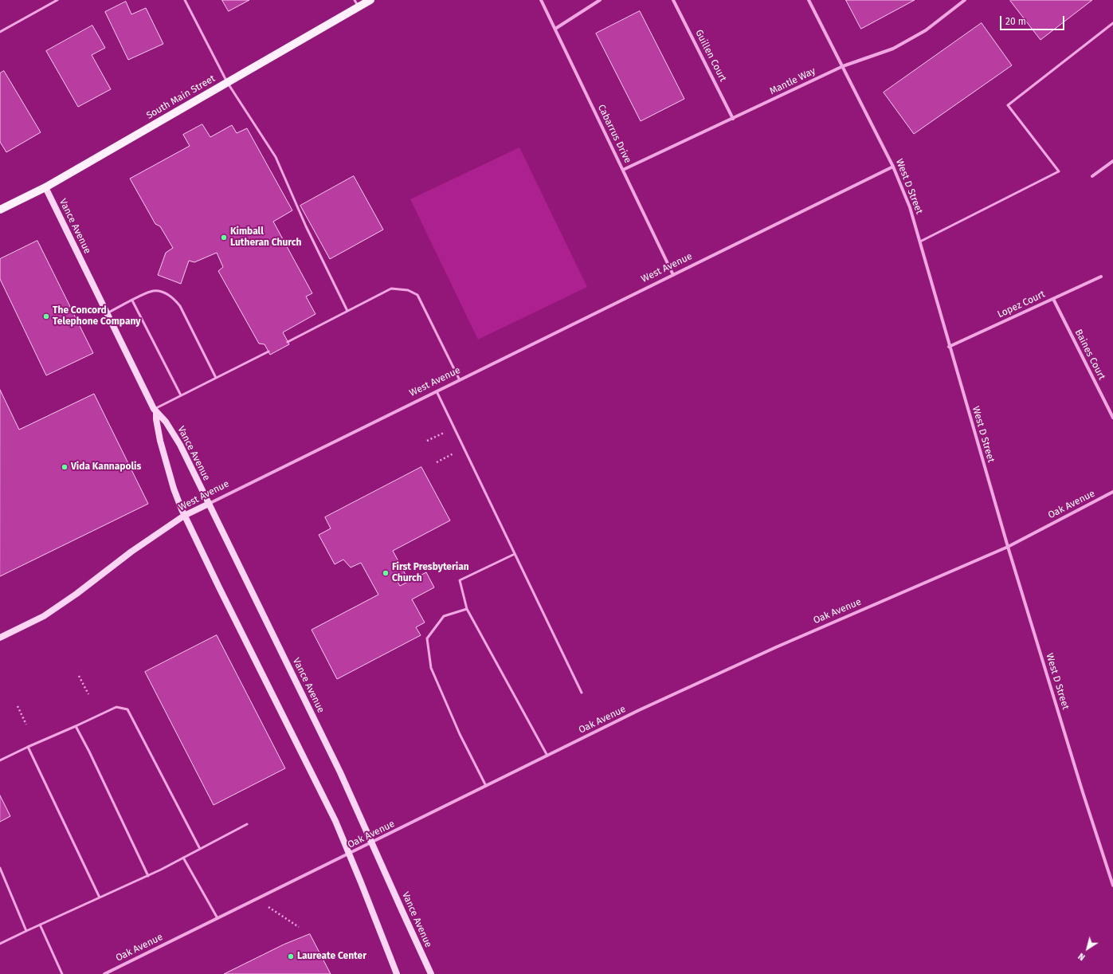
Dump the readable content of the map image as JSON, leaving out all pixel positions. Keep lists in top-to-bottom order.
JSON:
{
  "streets": {
    "main road": ["South Main Street"],
    "street": [
      "Guillen Court",
      "Mantle Way",
      "Cabarrus Drive",
      "West D Street",
      "Vance Avenue",
      "West Avenue",
      "Lopez Court",
      "Baines Court",
      "Oak Avenue"
    ]
  },
  "crossings": [
    ["Guillen Court", "Mantle Way"],
    ["Mantle Way", "Cabarrus Drive"],
    ["Mantle Way", "West D Street"],
    ["South Main Street", "Vance Avenue"],
    ["Cabarrus Drive", "West Avenue"],
    ["West D Street", "West Avenue"],
    ["West D Street", "Lopez Court"],
    ["West D Street", "Oak Avenue"],
    ["Vance Avenue", "West Avenue"],
    ["Vance Avenue", "Oak Avenue"],
    ["Lopez Court", "Baines Court"]
  ],
  "places": [
    "Kimball Lutheran Church",
    "The Concord Telephone Company",
    "Vida Kannapolis",
    "First Presbyterian Church",
    "Laureate Center"
  ],
  "scale_bar": "20 m",
  "north": "bottom left"
}
